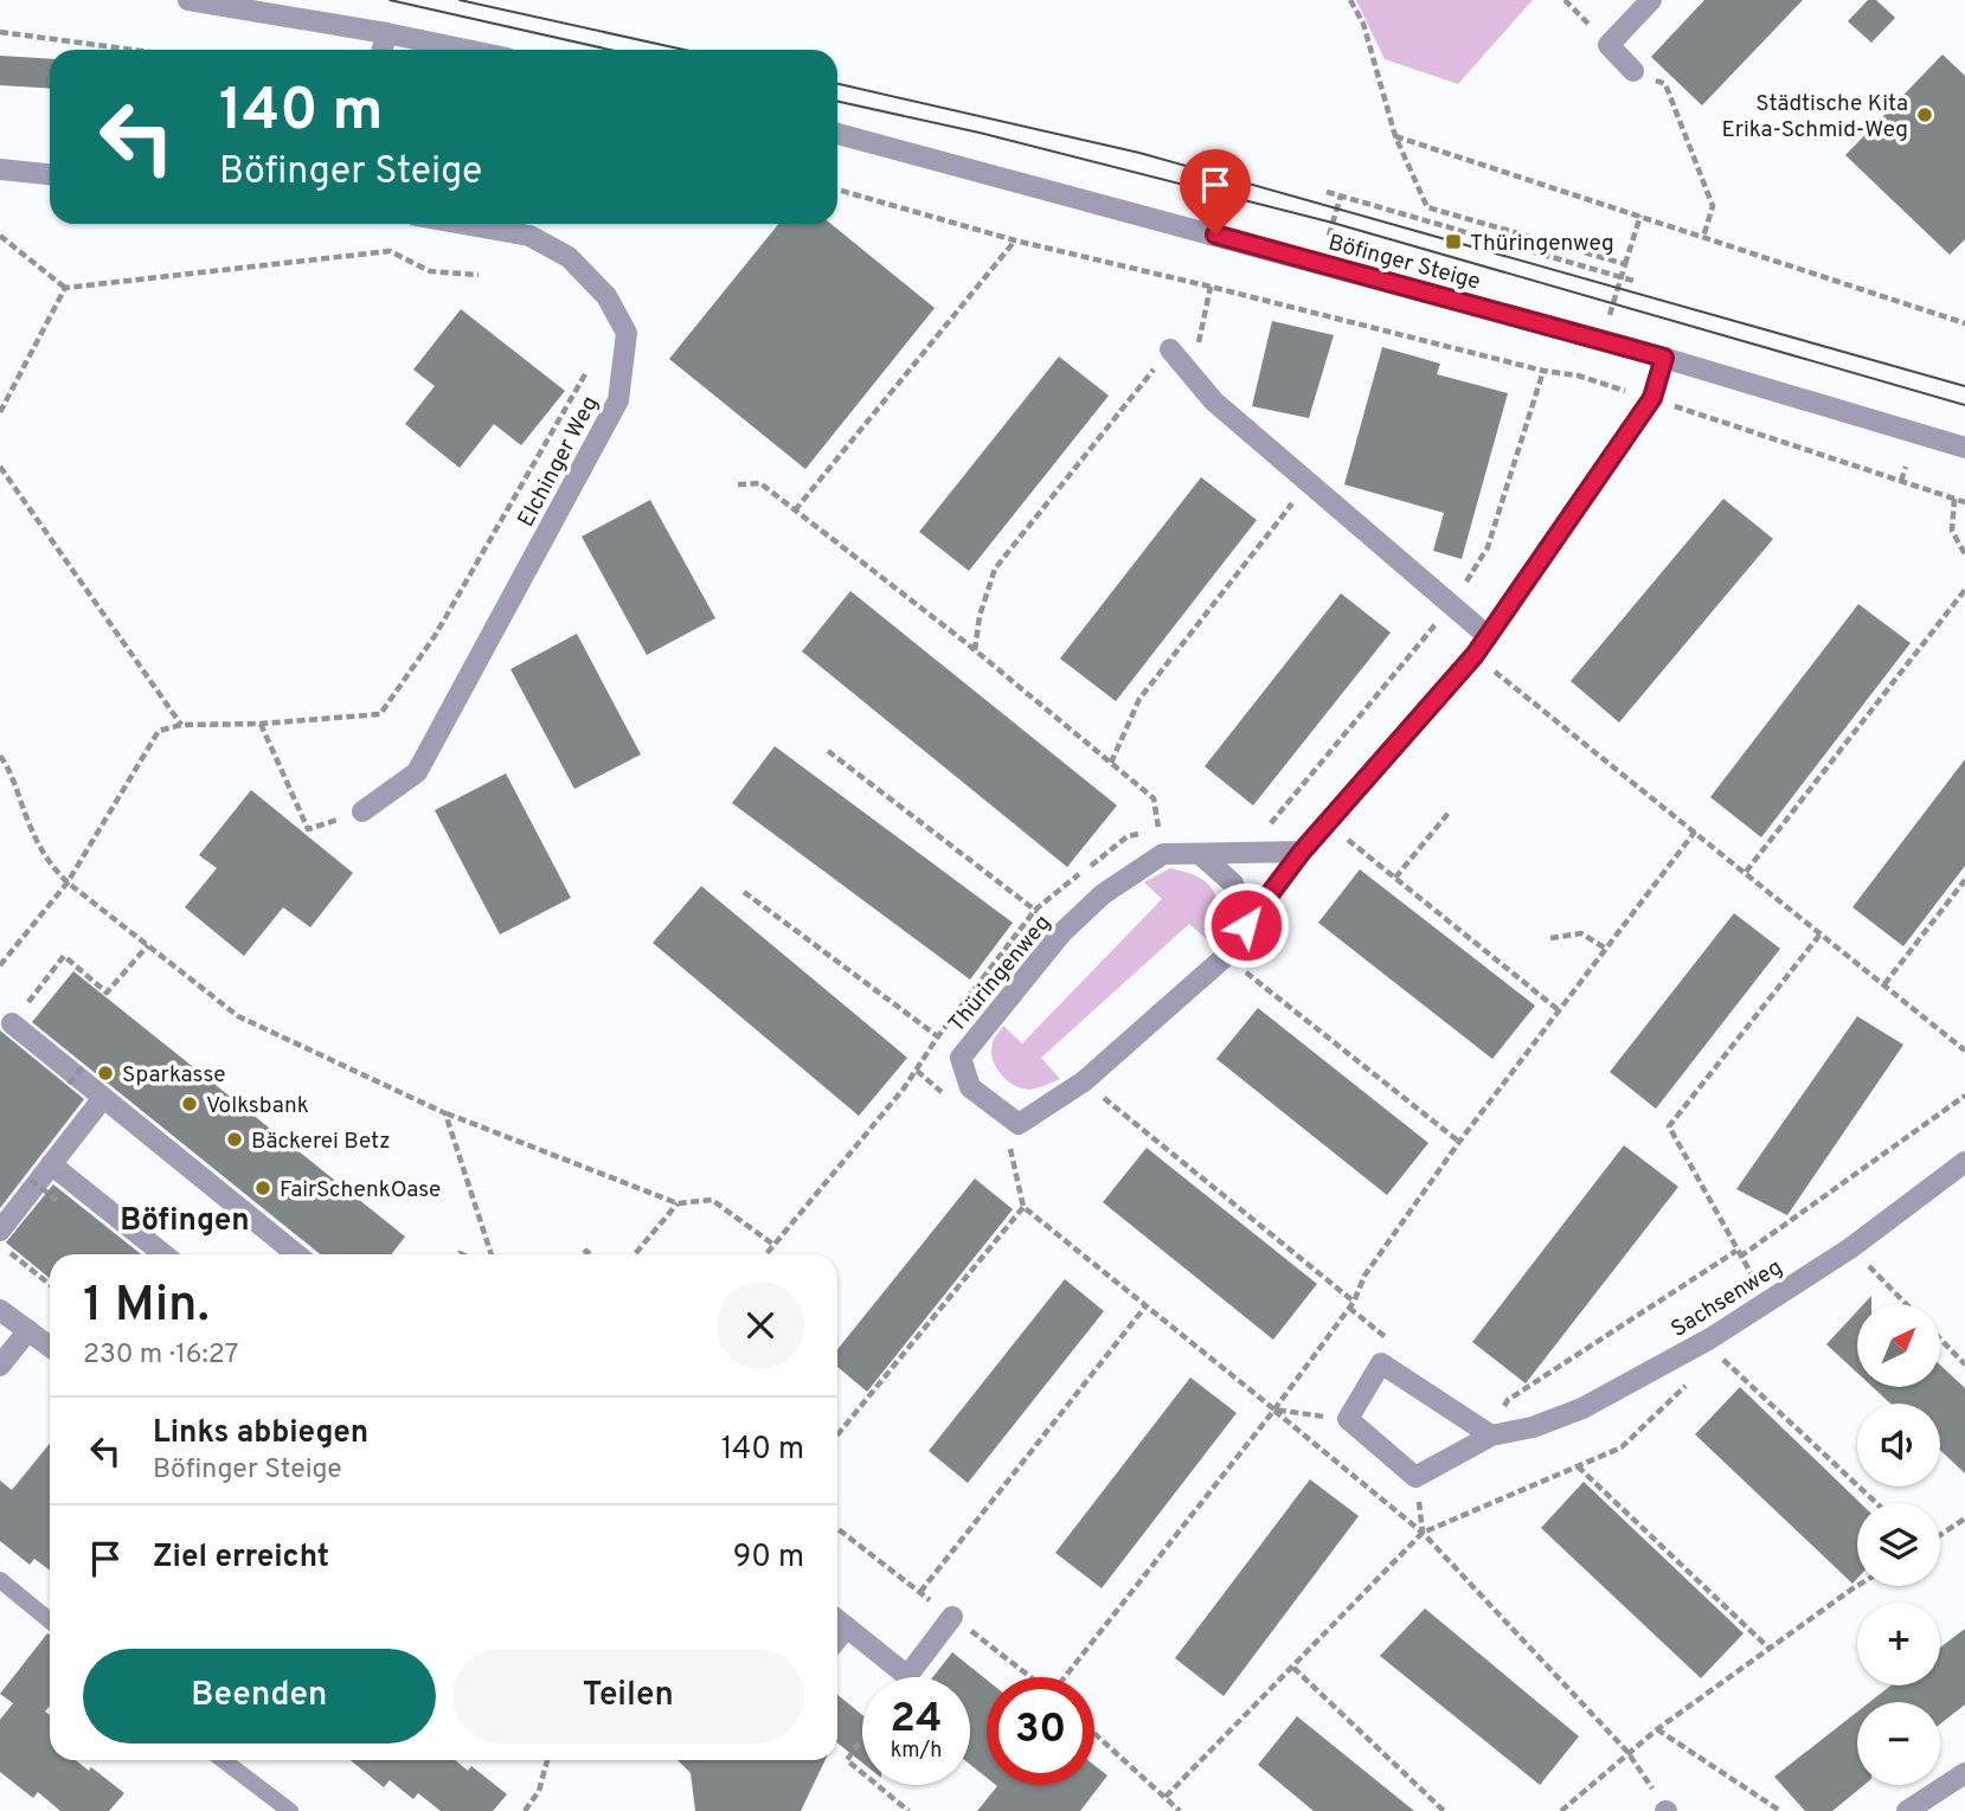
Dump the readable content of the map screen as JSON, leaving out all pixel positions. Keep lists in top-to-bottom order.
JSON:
{
  "streets": {
    "street": [
      "Böfinger Steige",
      "Elchinger Weg",
      "Thüringenweg",
      "Sachsenweg"
    ]
  },
  "crossings": [
    ["Böfinger Steige", "Thüringenweg"]
  ],
  "districts": ["Böfingen"],
  "places": {
    "other": [
      "Städtische Kita Erika-Schmid-Weg",
      "Sparkasse",
      "Volksbank",
      "Bäckerei Betz",
      "FairSchenkOase"
    ],
    "transit": ["Thüringenweg"]
  },
  "north": "top right",
  "page": {
    "turn": ["140 m", "Böfinger Steige"],
    "heading": ["1 Min.", "230 m · 16:27"],
    "map_buttons": ["+", "−"],
    "list": [
      {
        "name": "Links abbiegen",
        "note": "Böfinger Steige",
        "value": "140 m"
      },
      {
        "name": "Ziel erreicht",
        "value": "90 m"
      }
    ],
    "buttons": ["Beenden", "Teilen"],
    "speed": "24 km/h",
    "limit": "30"
  }
}
